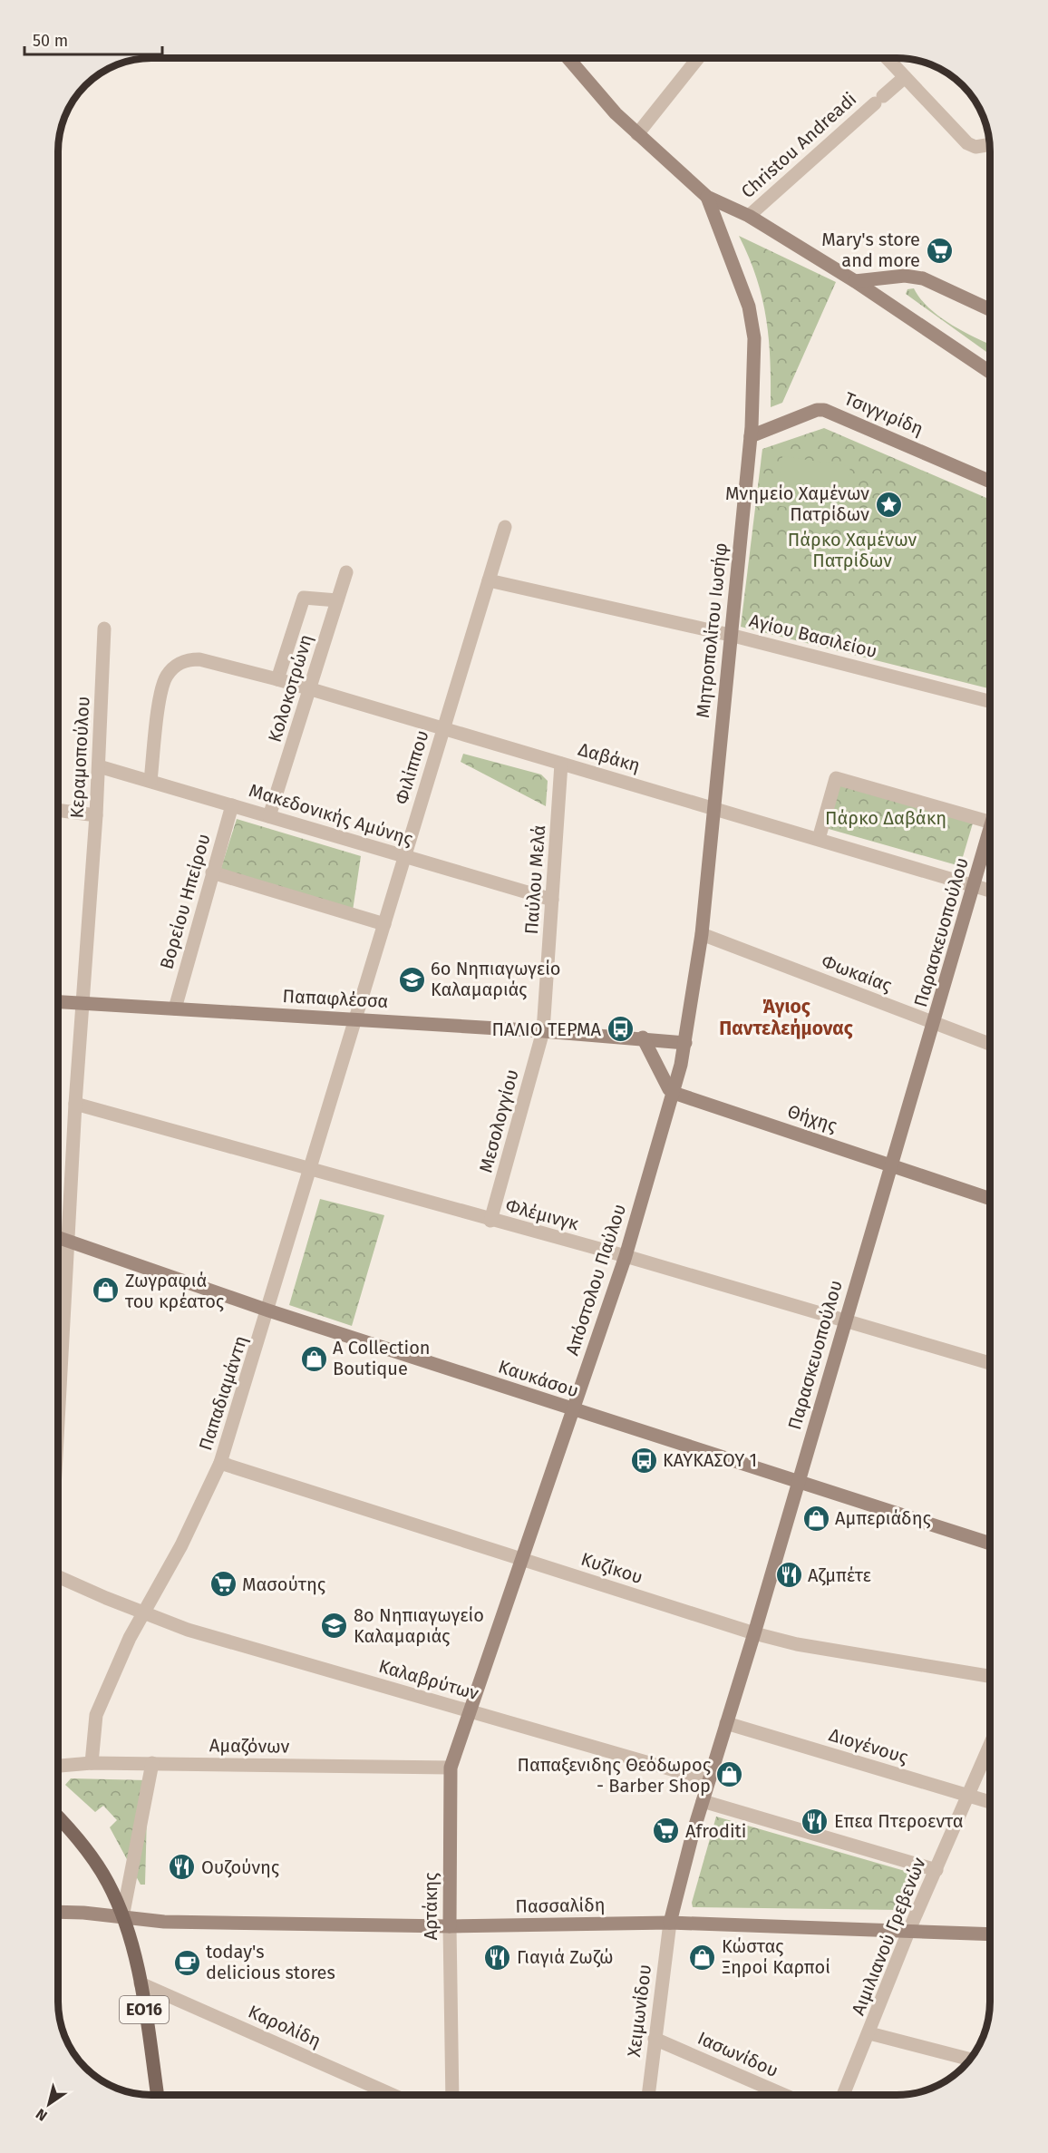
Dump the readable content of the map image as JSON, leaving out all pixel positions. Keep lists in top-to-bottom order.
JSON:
{
  "streets": {
    "main road": [
      "Τσιγγιρίδη",
      "Μητροπολίτου Ιωσήφ",
      "Παρασκευοπούλου",
      "Παπαφλέσσα",
      "Θήχης",
      "Απόστολου Παύλου",
      "Καυκάσου",
      "Πασσαλίδη",
      "Αρτάκης",
      "ΕΟ16"
    ],
    "street": [
      "Christou Andreadi",
      "Αγίου Βασιλείου",
      "Κολοκοτρώνη",
      "Κεραμοπούλου",
      "Δαβάκη",
      "Φιλίππου",
      "Μακεδονικής Αμύνης",
      "Παύλου Μελά",
      "Βορείου Ηπείρου",
      "Φωκαίας",
      "Μεσολογγίου",
      "Φλέμινγκ",
      "Παπαδιαμάντη",
      "Κυζίκου",
      "Καλαβρύτων",
      "Αμαζόνων",
      "Διογένους",
      "Αιμιλιανού Γρεβενών",
      "Χειμωνίδου",
      "Καρολίδη",
      "Ιασωνίδου"
    ]
  },
  "crossings": [
    ["Τσιγγιρίδη", "Μητροπολίτου Ιωσήφ"],
    ["Μητροπολίτου Ιωσήφ", "Αγίου Βασιλείου"],
    ["Μητροπολίτου Ιωσήφ", "Δαβάκη"],
    ["Μητροπολίτου Ιωσήφ", "Φωκαίας"],
    ["Μητροπολίτου Ιωσήφ", "Παπαφλέσσα"],
    ["Μητροπολίτου Ιωσήφ", "Απόστολου Παύλου"],
    ["Αγίου Βασιλείου", "Φιλίππου"],
    ["Κολοκοτρώνη", "Δαβάκη"],
    ["Κολοκοτρώνη", "Μακεδονικής Αμύνης"],
    ["Κεραμοπούλου", "Μακεδονικής Αμύνης"],
    ["Κεραμοπούλου", "Παπαφλέσσα"],
    ["Κεραμοπούλου", "Φλέμινγκ"],
    ["Κεραμοπούλου", "Καυκάσου"],
    ["Δαβάκη", "Φιλίππου"],
    ["Δαβάκη", "Μακεδονικής Αμύνης"],
    ["Δαβάκη", "Παύλου Μελά"],
    ["Δαβάκη", "Παρασκευοπούλου"],
    ["Φιλίππου", "Μακεδονικής Αμύνης"],
    ["Φιλίππου", "Παπαφλέσσα"],
    ["Φιλίππου", "Παπαδιαμάντη"],
    ["Μακεδονικής Αμύνης", "Παύλου Μελά"],
    ["Μακεδονικής Αμύνης", "Βορείου Ηπείρου"],
    ["Παύλου Μελά", "Παπαφλέσσα"],
    ["Παύλου Μελά", "Μεσολογγίου"],
    ["Βορείου Ηπείρου", "Παπαφλέσσα"],
    ["Παρασκευοπούλου", "Φωκαίας"],
    ["Παρασκευοπούλου", "Θήχης"],
    ["Παρασκευοπούλου", "Φλέμινγκ"],
    ["Παρασκευοπούλου", "Καυκάσου"],
    ["Παρασκευοπούλου", "Κυζίκου"],
    ["Παρασκευοπούλου", "Καλαβρύτων"],
    ["Παρασκευοπούλου", "Διογένους"],
    ["Παρασκευοπούλου", "Πασσαλίδη"],
    ["Παρασκευοπούλου", "Χειμωνίδου"],
    ["Παπαφλέσσα", "Μεσολογγίου"],
    ["Παπαφλέσσα", "Απόστολου Παύλου"],
    ["Παπαφλέσσα", "Παπαδιαμάντη"],
    ["Θήχης", "Απόστολου Παύλου"],
    ["Μεσολογγίου", "Φλέμινγκ"],
    ["Φλέμινγκ", "Απόστολου Παύλου"],
    ["Φλέμινγκ", "Παπαδιαμάντη"],
    ["Απόστολου Παύλου", "Καυκάσου"],
    ["Απόστολου Παύλου", "Κυζίκου"],
    ["Απόστολου Παύλου", "Καλαβρύτων"],
    ["Απόστολου Παύλου", "Αρτάκης"],
    ["Καυκάσου", "Παπαδιαμάντη"],
    ["Παπαδιαμάντη", "Κυζίκου"],
    ["Παπαδιαμάντη", "Καλαβρύτων"],
    ["Παπαδιαμάντη", "Αμαζόνων"],
    ["Καλαβρύτων", "Αρτάκης"],
    ["Αμαζόνων", "Αρτάκης"],
    ["Διογένους", "Αιμιλιανού Γρεβενών"],
    ["Πασσαλίδη", "Αρτάκης"],
    ["Πασσαλίδη", "Αιμιλιανού Γρεβενών"],
    ["Πασσαλίδη", "ΕΟ16"],
    ["Πασσαλίδη", "Χειμωνίδου"],
    ["ΕΟ16", "Καρολίδη"],
    ["Χειμωνίδου", "Ιασωνίδου"]
  ],
  "districts": ["Άγιος Παντελεήμονας"],
  "parks": ["Πάρκο Χαμένων Πατρίδων", "Πάρκο Δαβάκη"],
  "places": {
    "supermarket": ["Mary's store and more", "Μασούτης", "Afroditi"],
    "place": ["Μνημείο Χαμένων Πατρίδων"],
    "school or university": ["6ο Νηπιαγωγείο Καλαμαριάς", "8ο Νηπιαγωγείο Καλαμαριάς"],
    "bus stop": ["ΠΑΛΙΟ ΤΕΡΜΑ", "ΚΑΥΚΑΣΟΥ 1"],
    "shop": [
      "Ζωγραφιά του κρέατος",
      "A Collection Boutique",
      "Αμπεριάδης",
      "Παπαξενιδης Θεόδωρος - Barber Shop",
      "Κώστας Ξηροί Καρποί"
    ],
    "restaurant": [
      "Αζμπέτε",
      "Επεα Πτεροεντα",
      "Ουζούνης",
      "Γιαγιά Ζωζώ"
    ],
    "cafe": ["today's delicious stores"]
  },
  "scale_bar": "50 m",
  "north": "bottom left"
}
